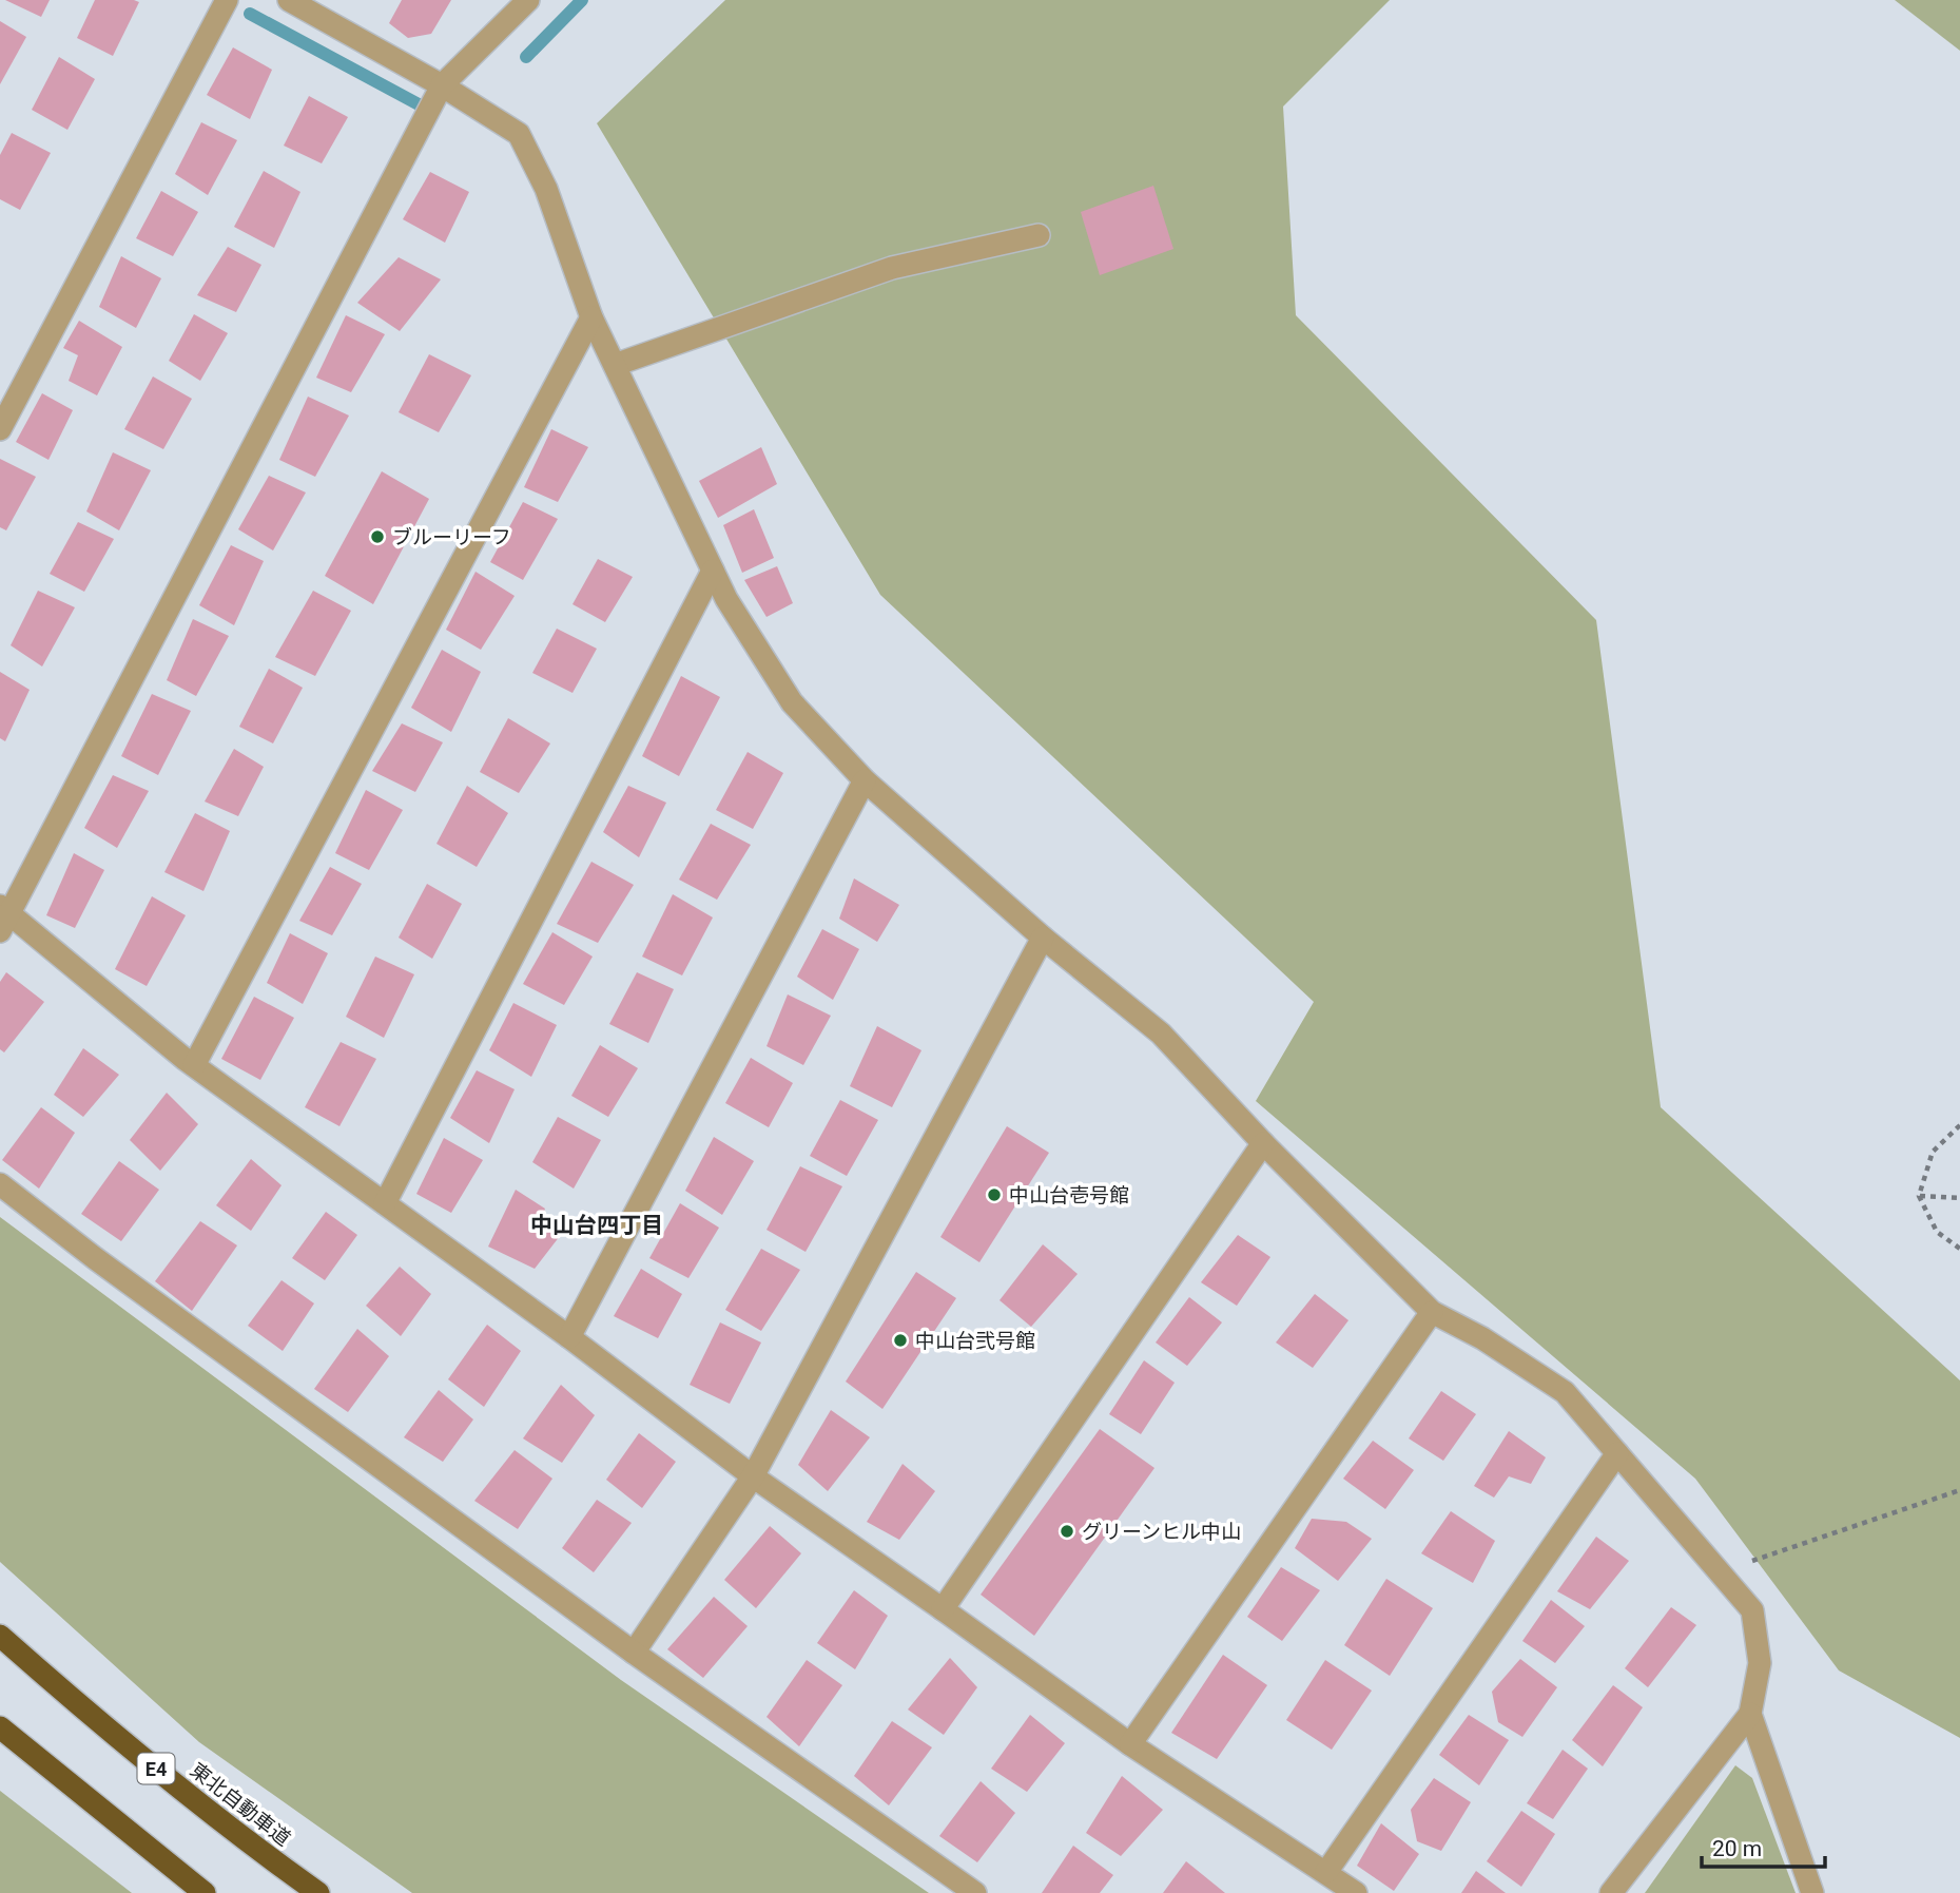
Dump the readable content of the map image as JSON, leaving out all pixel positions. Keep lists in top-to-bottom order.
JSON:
{
  "streets": {
    "highway": ["E4", "東北自動車道"]
  },
  "districts": ["中山台四丁目"],
  "places": [
    "ブルーリーフ",
    "中山台壱号館",
    "中山台弐号館",
    "グリーンヒル中山"
  ],
  "scale_bar": "20 m"
}
